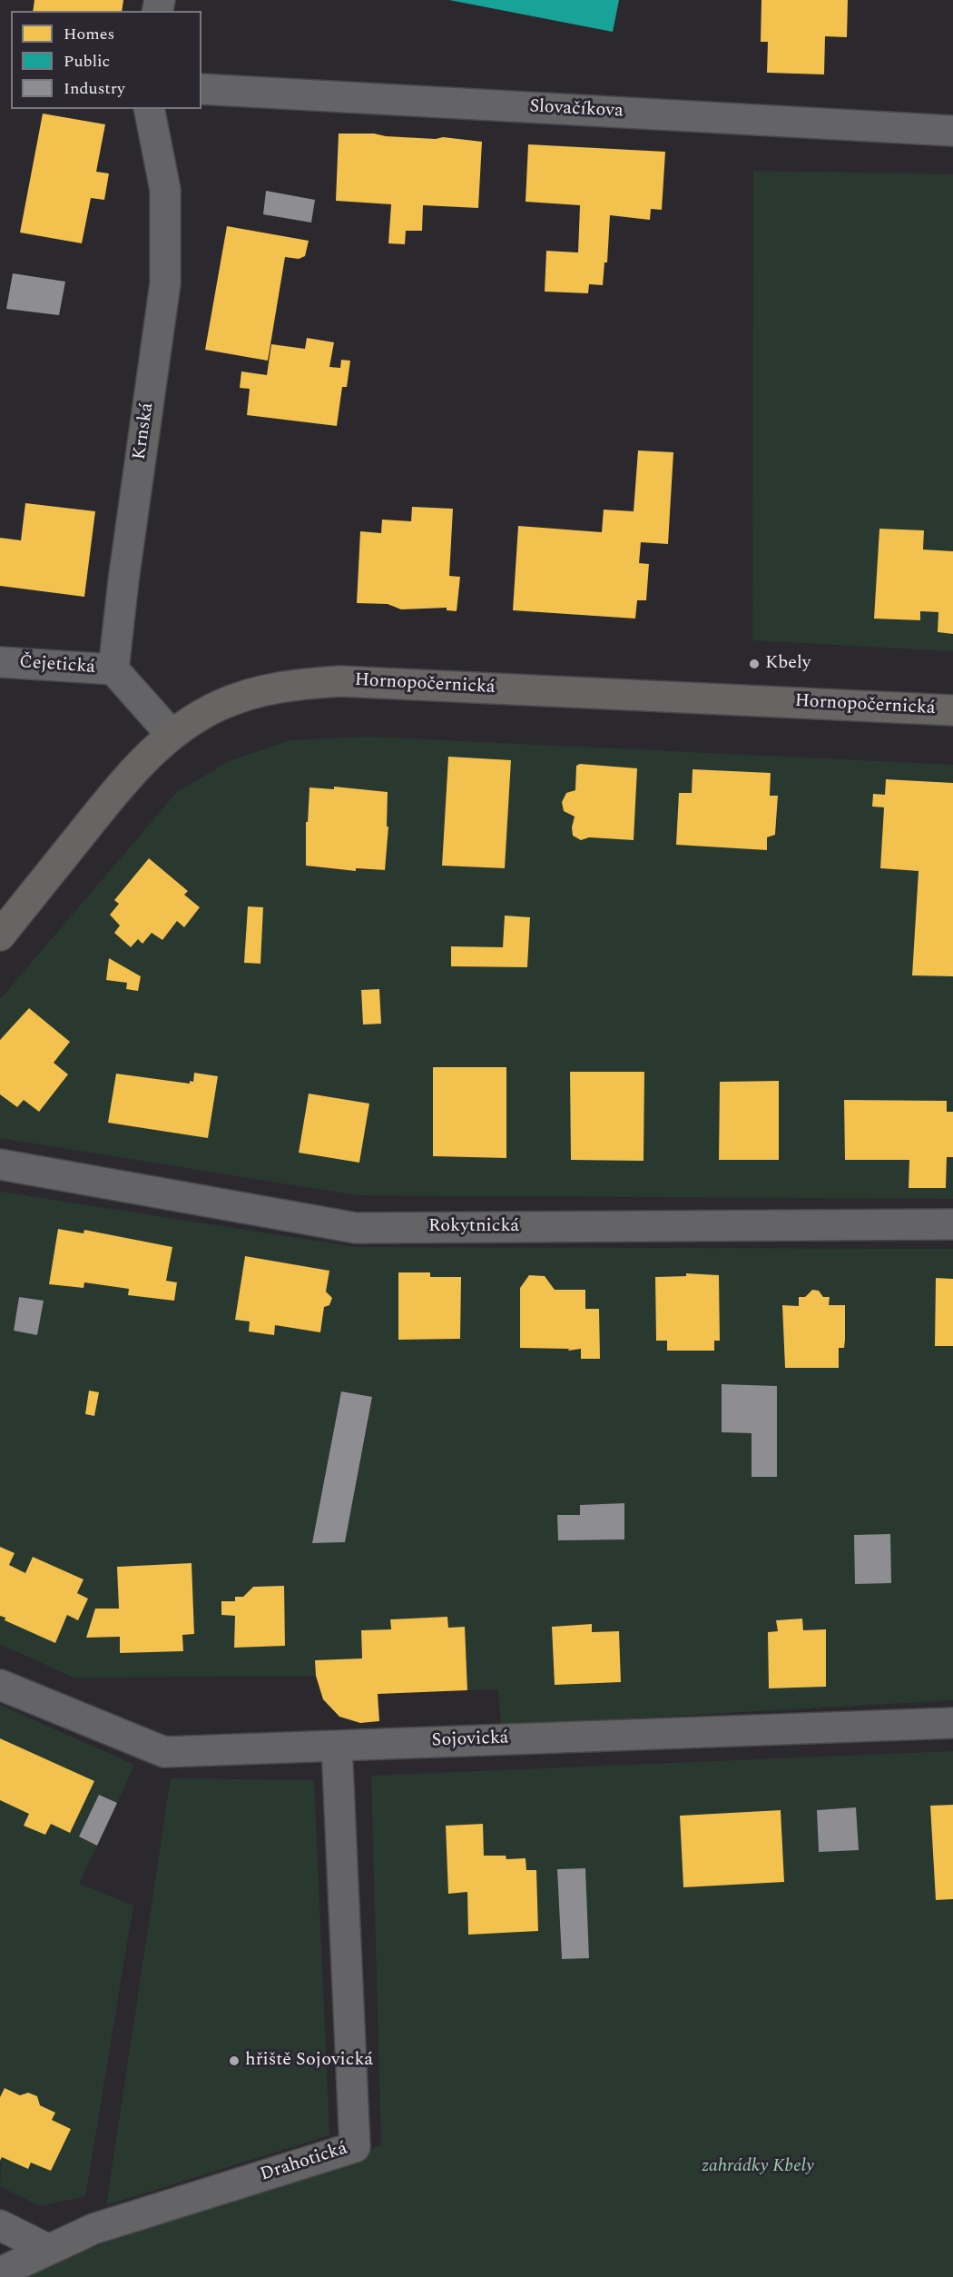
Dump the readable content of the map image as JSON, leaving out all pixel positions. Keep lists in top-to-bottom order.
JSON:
{
  "streets": {
    "street": [
      "Slovačíkova",
      "Krnská",
      "Čejetická",
      "Hornopočernická",
      "Rokytnická",
      "Sojovická",
      "Drahotická"
    ]
  },
  "crossings": [
    ["Krnská", "Čejetická"],
    ["Sojovická", "Drahotická"]
  ],
  "parks": ["zahrádky Kbely"],
  "places": ["Kbely", "hřiště Sojovická"],
  "legend": ["Homes", "Public", "Industry"]
}
